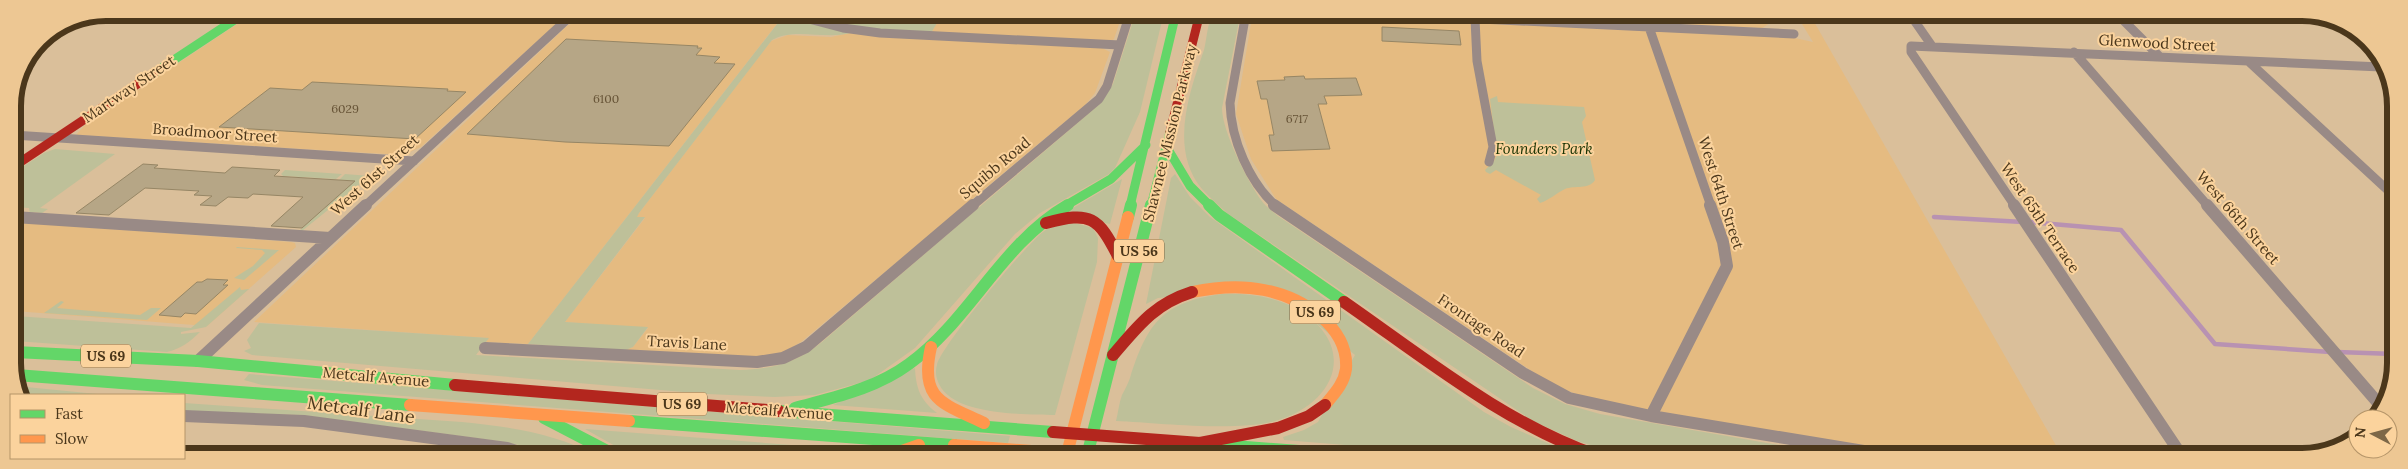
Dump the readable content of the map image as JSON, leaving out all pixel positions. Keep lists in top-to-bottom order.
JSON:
{
  "streets": {
    "main road": [
      "Martway Street",
      "Shawnee Mission Parkway",
      "US 56",
      "US 69",
      "Metcalf Avenue"
    ],
    "street": [
      "Glenwood Street",
      "Broadmoor Street",
      "Squibb Road",
      "West 61st Street",
      "West 64th Street",
      "West 65th Terrace",
      "West 66th Street",
      "Frontage Road",
      "Travis Lane",
      "Metcalf Lane"
    ]
  },
  "crossings": [
    ["Glenwood Street", "West 65th Terrace"],
    ["Glenwood Street", "West 66th Street"],
    ["Martway Street", "Broadmoor Street"],
    ["Broadmoor Street", "West 61st Street"],
    ["Shawnee Mission Parkway", "US 69"],
    ["Squibb Road", "Travis Lane"],
    ["West 61st Street", "Metcalf Avenue"],
    ["West 64th Street", "Frontage Road"],
    ["US 69", "Metcalf Avenue"]
  ],
  "parks": ["Founders Park"],
  "house_numbers": ["6100", "6029", "6717"],
  "legend": ["Fast", "Slow"],
  "north": "left"
}
